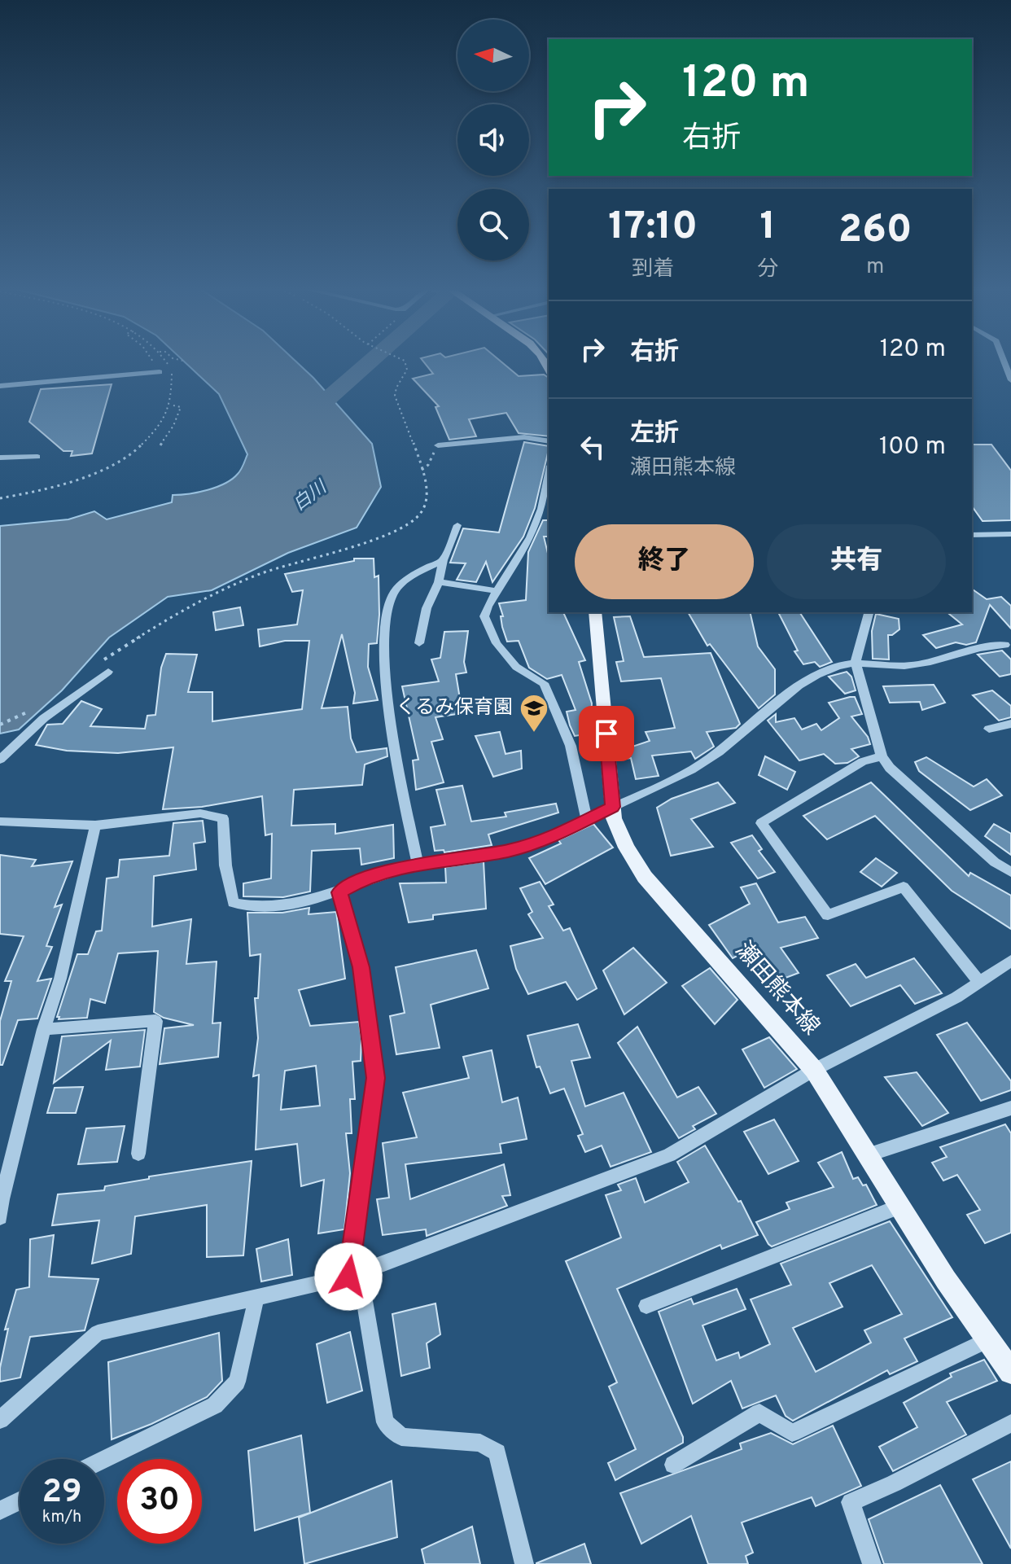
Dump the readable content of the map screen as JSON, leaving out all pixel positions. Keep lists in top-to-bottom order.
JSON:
{
  "streets": {
    "main road": ["瀬田熊本線"]
  },
  "water": ["白川"],
  "places": {
    "school or university": ["くるみ保育園"]
  },
  "north": "left",
  "page": {
    "turn": ["120 m", "右折"],
    "eta": [
      "17:10",
      "到着",
      "1",
      "分",
      "260",
      "m"
    ],
    "list": [
      {
        "name": "右折",
        "value": "120 m"
      },
      {
        "name": "左折",
        "note": "瀬田熊本線",
        "value": "100 m"
      }
    ],
    "buttons": ["終了", "共有"],
    "speed": "29 km/h",
    "limit": "30"
  }
}
